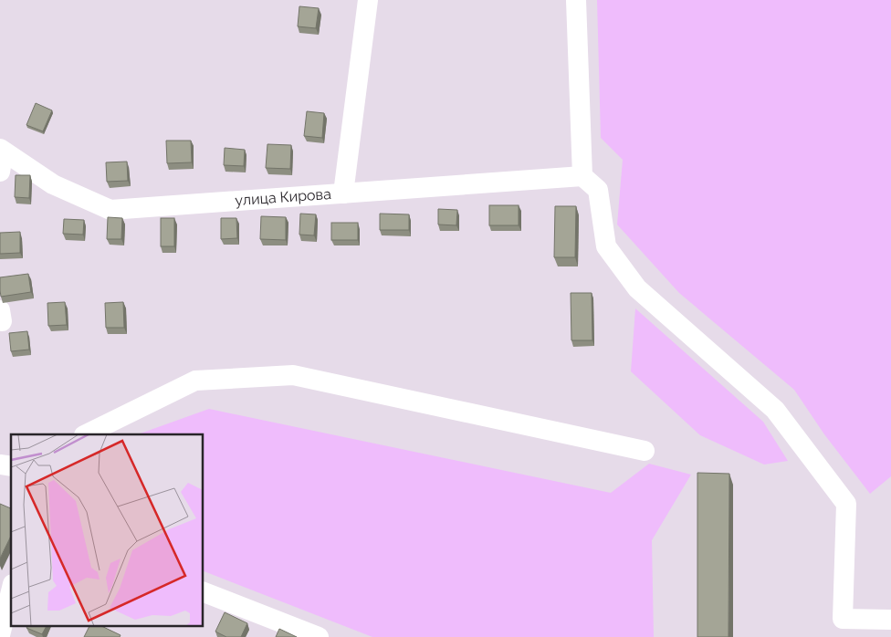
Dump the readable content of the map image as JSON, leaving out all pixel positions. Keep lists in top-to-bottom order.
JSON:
{
  "streets": {
    "street": ["улица Кирова"]
  }
}
